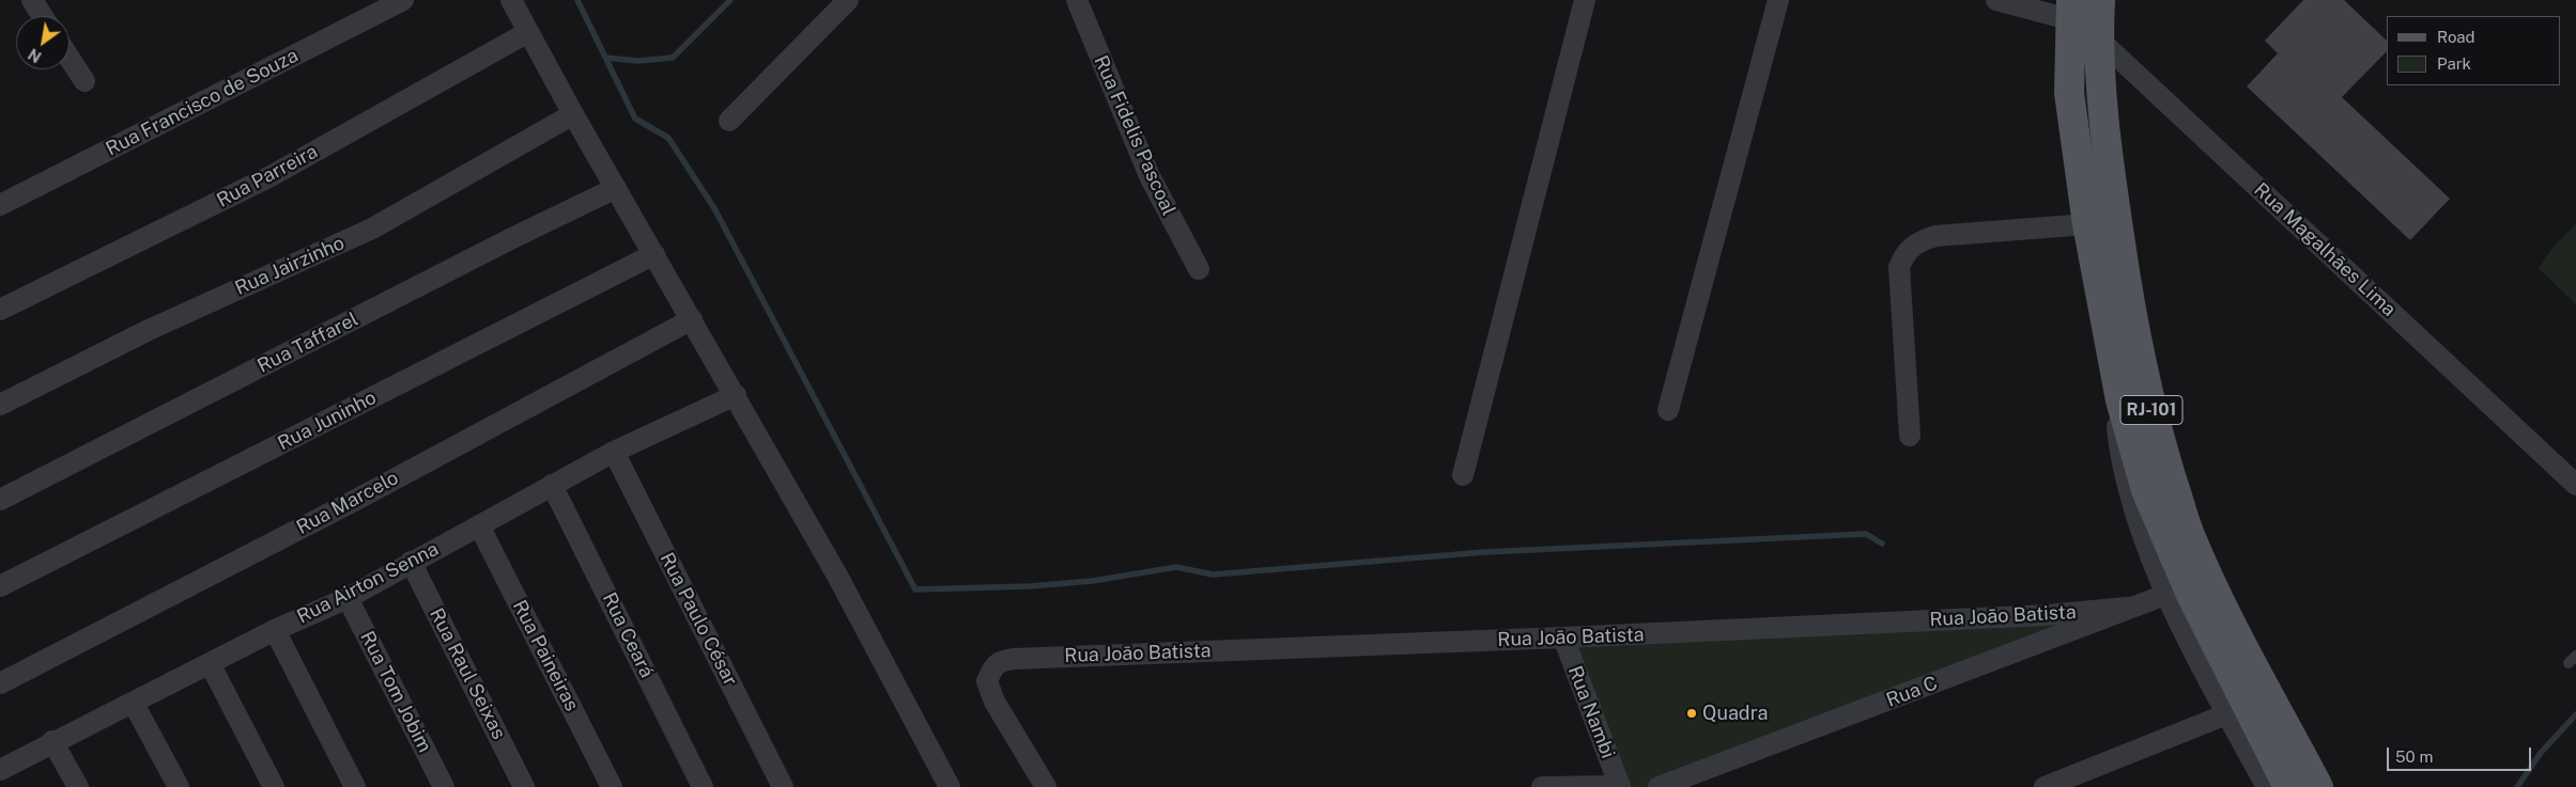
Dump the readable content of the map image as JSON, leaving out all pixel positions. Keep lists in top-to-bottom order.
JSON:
{
  "streets": {
    "main road": ["RJ-101"],
    "street": [
      "Rua Francisco de Souza",
      "Rua Fidelis Pascoal",
      "Rua Parreira",
      "Rua Magalhães Lima",
      "Rua Jairzinho",
      "Rua Taffarel",
      "Rua Juninho",
      "Rua Marcelo",
      "Rua Airton Senna",
      "Rua Joāo Batista",
      "Rua Paulo César",
      "Rua Ceará",
      "Rua Paineiras",
      "Rua Raul Seixas",
      "Rua Tom Jobim",
      "Rua C",
      "Rua Nambi"
    ]
  },
  "crossings": [
    ["Rua Magalhães Lima", "RJ-101"],
    ["Rua Airton Senna", "Rua Paulo César"],
    ["Rua Airton Senna", "Rua Ceará"],
    ["Rua Airton Senna", "Rua Paineiras"],
    ["Rua Airton Senna", "Rua Raul Seixas"],
    ["Rua Airton Senna", "Rua Tom Jobim"],
    ["Rua Joāo Batista", "Rua C"],
    ["Rua Joāo Batista", "Rua Nambi"]
  ],
  "places": ["Quadra"],
  "legend": ["Road", "Park"],
  "scale_bar": "50 m",
  "north": "bottom left"
}
